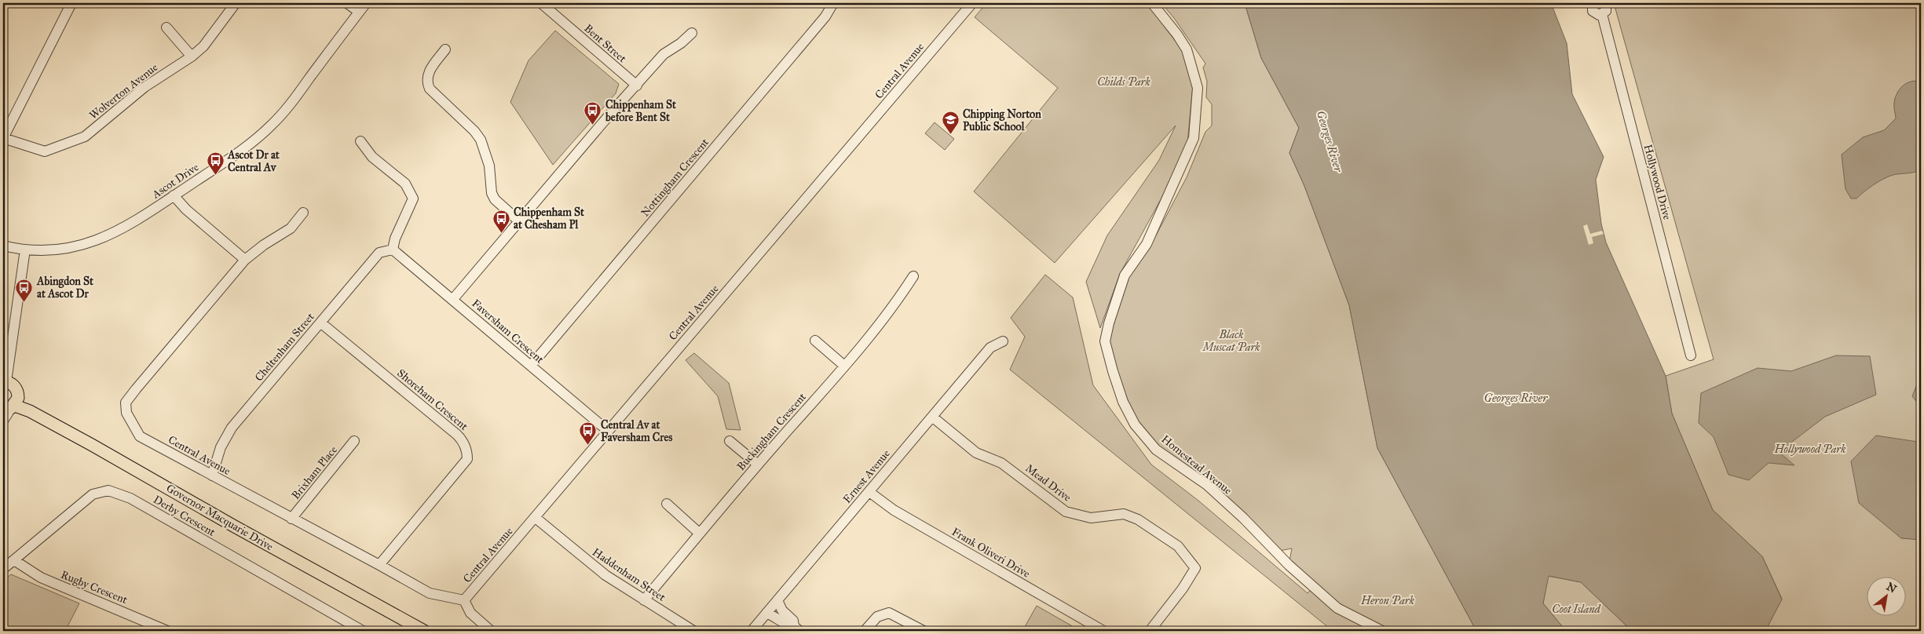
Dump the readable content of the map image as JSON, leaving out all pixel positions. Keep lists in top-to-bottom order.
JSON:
{
  "streets": {
    "main road": ["Governor Macquarie Drive"],
    "street": [
      "Bent Street",
      "Central Avenue",
      "Wolverton Avenue",
      "Nottingham Crescent",
      "Ascot Drive",
      "Hollywood Drive",
      "Faversham Crescent",
      "Cheltenham Street",
      "Shoreham Crescent",
      "Buckingham Crescent",
      "Homestead Avenue",
      "Brixham Place",
      "Ernest Avenue",
      "Mead Drive",
      "Derby Crescent",
      "Frank Oliveri Drive",
      "Haddenham Street",
      "Rugby Crescent"
    ]
  },
  "crossings": [
    ["Central Avenue", "Faversham Crescent"],
    ["Central Avenue", "Cheltenham Street"],
    ["Central Avenue", "Shoreham Crescent"],
    ["Central Avenue", "Brixham Place"],
    ["Central Avenue", "Haddenham Street"],
    ["Nottingham Crescent", "Faversham Crescent"],
    ["Faversham Crescent", "Cheltenham Street"],
    ["Cheltenham Street", "Shoreham Crescent"],
    ["Buckingham Crescent", "Haddenham Street"],
    ["Ernest Avenue", "Mead Drive"],
    ["Ernest Avenue", "Frank Oliveri Drive"],
    ["Derby Crescent", "Rugby Crescent"]
  ],
  "water": ["Georges River"],
  "parks": [
    "Childs Park",
    "Black Muscat Park",
    "Hollywood Park",
    "Heron Park",
    "Coot Island"
  ],
  "places": {
    "bus stop": [
      "Chippenham St before Bent St",
      "Ascot Dr at Central Av",
      "Chippenham St at Chesham Pl",
      "Abingdon St at Ascot Dr",
      "Central Av at Faversham Cres"
    ],
    "school or university": ["Chipping Norton Public School"]
  },
  "north": "top right"
}
